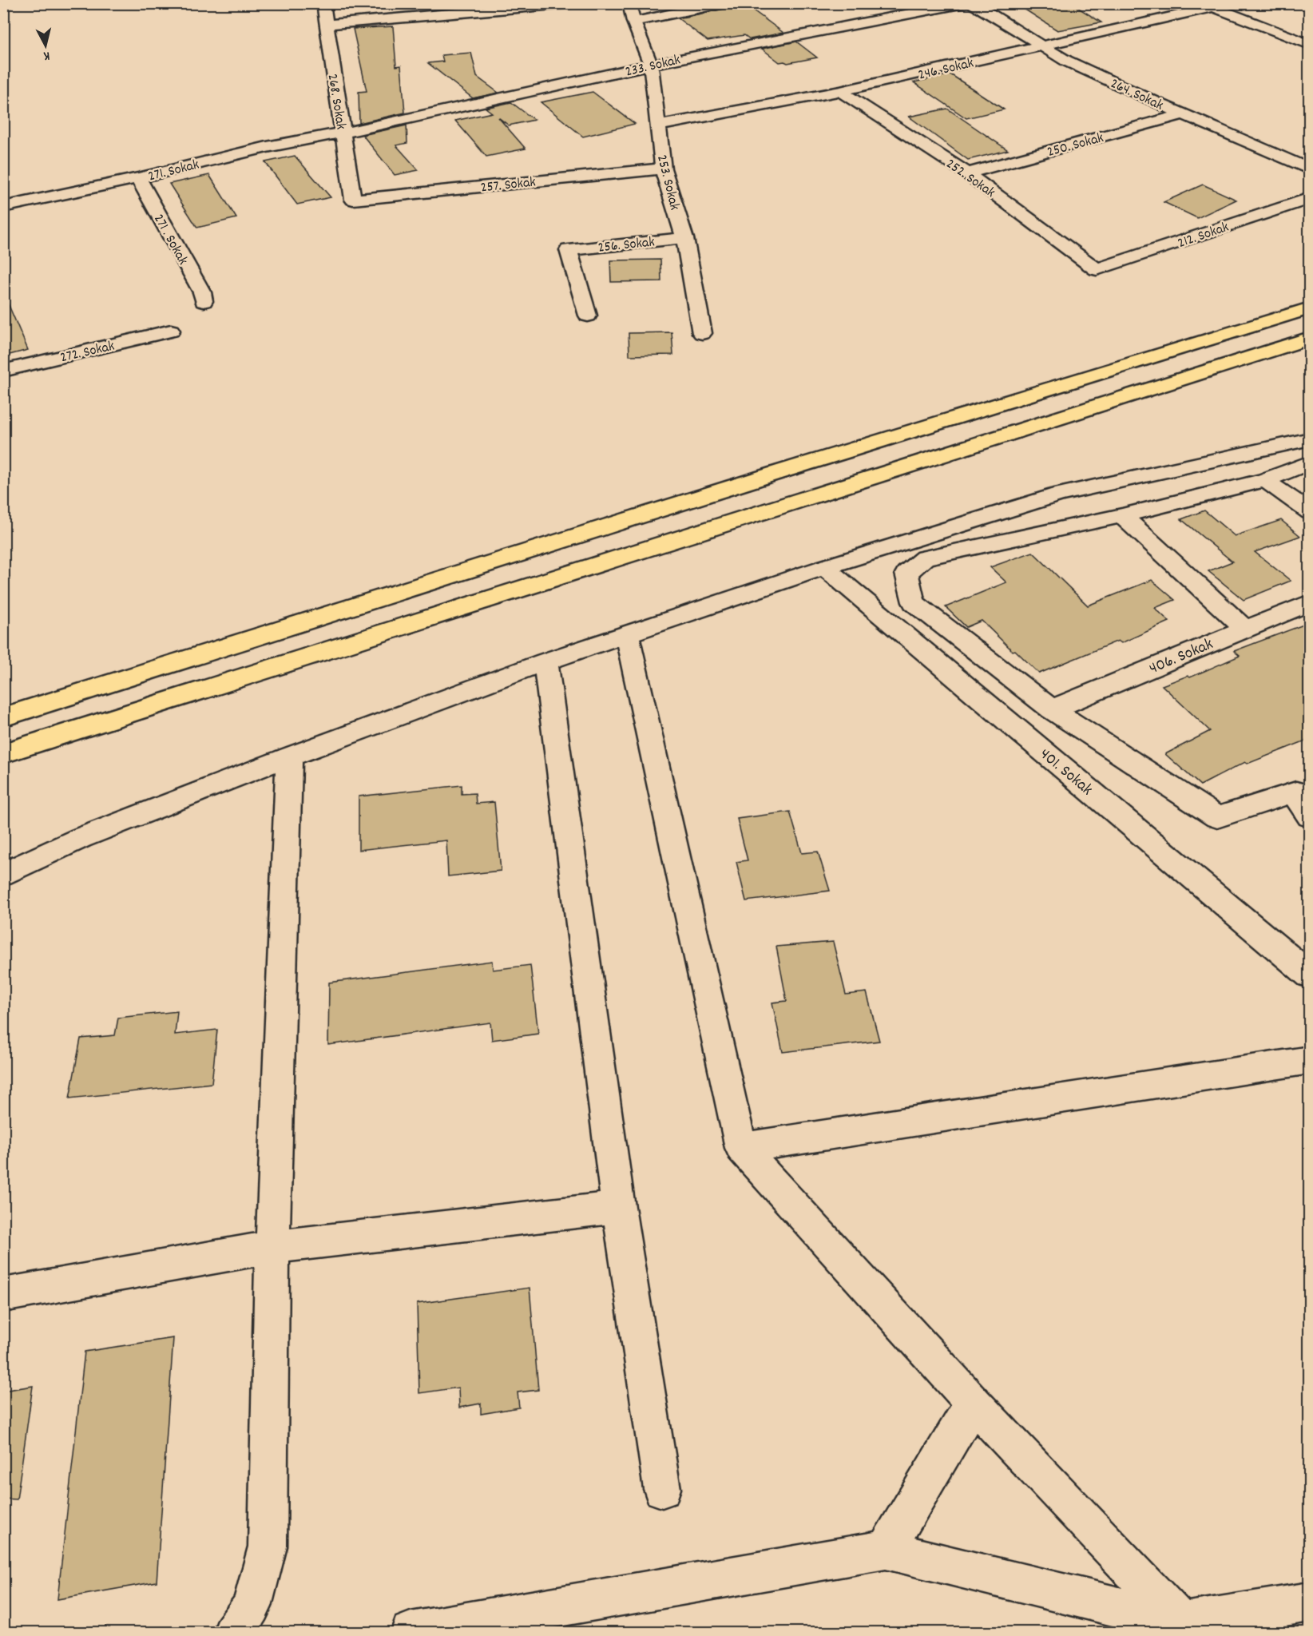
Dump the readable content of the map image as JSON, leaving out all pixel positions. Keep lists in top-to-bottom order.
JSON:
{
  "streets": {
    "street": [
      "233. Sokak",
      "246. Sokak",
      "264. Sokak",
      "268. Sokak",
      "250. Sokak",
      "271. Sokak",
      "252. Sokak",
      "253. Sokak",
      "257. Sokak",
      "212. Sokak",
      "271 . Sokak",
      "256. Sokak",
      "272. Sokak",
      "406. Sokak",
      "401. Sokak"
    ]
  },
  "crossings": [
    ["233. Sokak", "268. Sokak"],
    ["233. Sokak", "271. Sokak"],
    ["233. Sokak", "253. Sokak"],
    ["246. Sokak", "264. Sokak"],
    ["246. Sokak", "252. Sokak"],
    ["246. Sokak", "253. Sokak"],
    ["264. Sokak", "250. Sokak"],
    ["268. Sokak", "271. Sokak"],
    ["268. Sokak", "257. Sokak"],
    ["250. Sokak", "252. Sokak"],
    ["271. Sokak", "271 . Sokak"],
    ["252. Sokak", "212. Sokak"],
    ["253. Sokak", "257. Sokak"],
    ["253. Sokak", "256. Sokak"]
  ],
  "north": "bottom"
}
